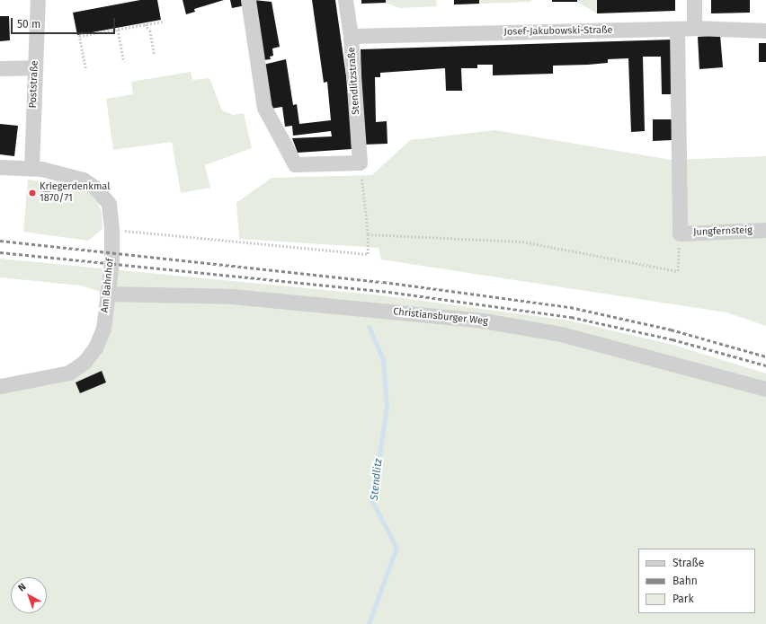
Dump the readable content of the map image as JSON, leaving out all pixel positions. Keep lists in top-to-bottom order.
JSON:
{
  "streets": {
    "street": [
      "Josef-Jakubowski-Straße",
      "Stendlitzstraße",
      "Poststraße",
      "Jungfernsteig",
      "Am Bahnhof",
      "Christiansburger Weg"
    ]
  },
  "crossings": [
    ["Josef-Jakubowski-Straße", "Stendlitzstraße"],
    ["Poststraße", "Am Bahnhof"],
    ["Am Bahnhof", "Christiansburger Weg"]
  ],
  "water": ["Stendlitz"],
  "places": ["Kriegerdenkmal 1870/71"],
  "legend": ["Straße", "Bahn", "Park"],
  "scale_bar": "50 m",
  "north": "top left"
}
